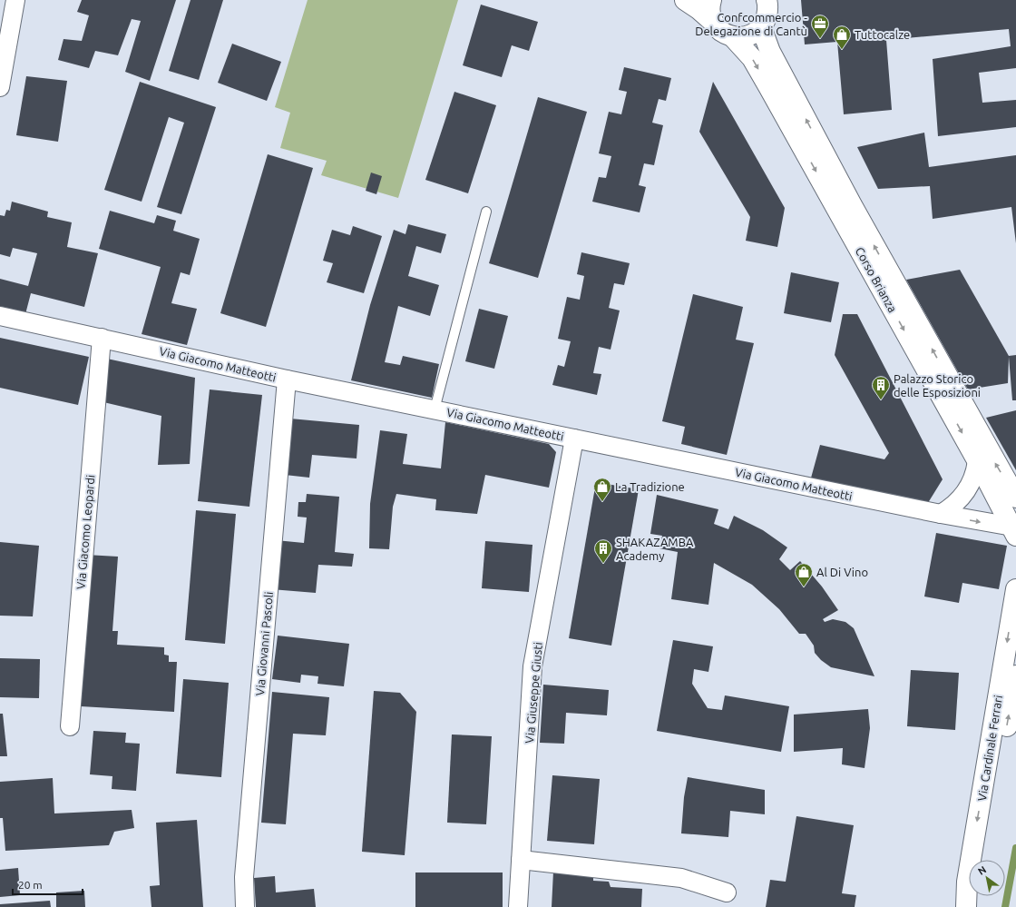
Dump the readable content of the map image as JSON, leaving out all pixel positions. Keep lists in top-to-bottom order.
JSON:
{
  "streets": {
    "main road": ["Corso Brianza", "Via Cardinale Ferrari"],
    "street": [
      "Via Giacomo Matteotti",
      "Via Giacomo Leopardi",
      "Via Giovanni Pascoli",
      "Via Giuseppe Giusti"
    ]
  },
  "crossings": [
    ["Corso Brianza", "Via Giacomo Matteotti"],
    ["Via Giacomo Matteotti", "Via Giacomo Leopardi"],
    ["Via Giacomo Matteotti", "Via Giovanni Pascoli"],
    ["Via Giacomo Matteotti", "Via Giuseppe Giusti"]
  ],
  "places": {
    "office": ["Confcommercio - Delegazione di Cantù"],
    "shop": ["Tuttocalze", "La Tradizione", "Al Di Vino"],
    "building": ["Palazzo Storico delle Esposizioni", "SHAKAZAMBA Academy"]
  },
  "scale_bar": "20 m",
  "north": "top left"
}
